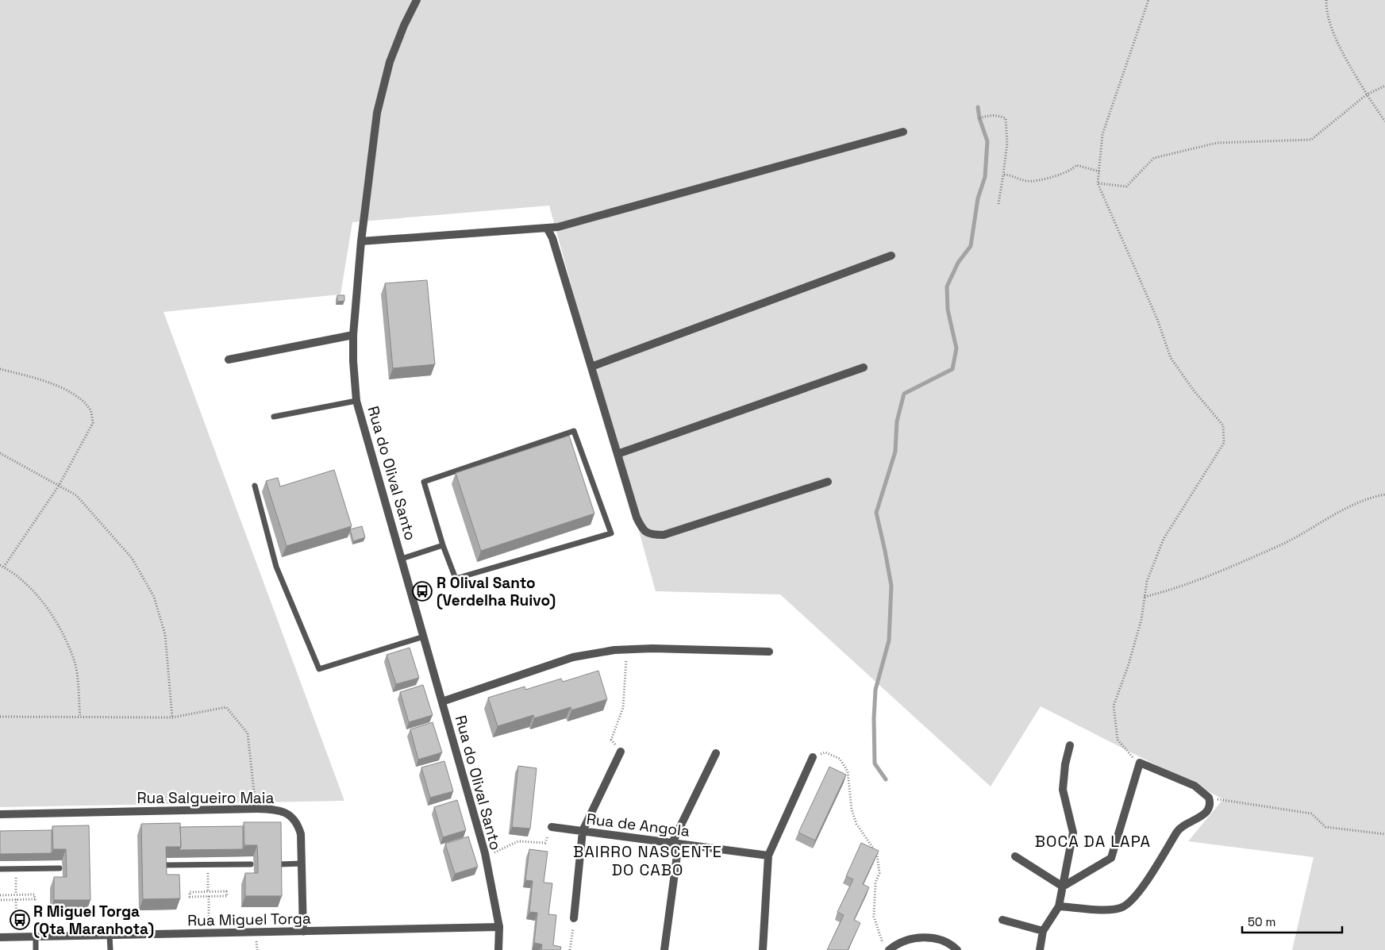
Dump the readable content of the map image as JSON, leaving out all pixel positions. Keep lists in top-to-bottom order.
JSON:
{
  "streets": {
    "street": [
      "Rua do Olival Santo",
      "Rua Salgueiro Maia",
      "Rua de Angola",
      "Rua Miguel Torga"
    ]
  },
  "crossings": [
    ["Rua do Olival Santo", "Rua Miguel Torga"],
    ["Rua Salgueiro Maia", "Rua Miguel Torga"]
  ],
  "districts": ["BOCA DA LAPA", "BAIRRO NASCENTE DO CABO"],
  "places": {
    "bus stop": ["R Olival Santo (Verdelha Ruivo)", "R Miguel Torga (Qta Maranhota)"]
  },
  "scale_bar": "50 m"
}
